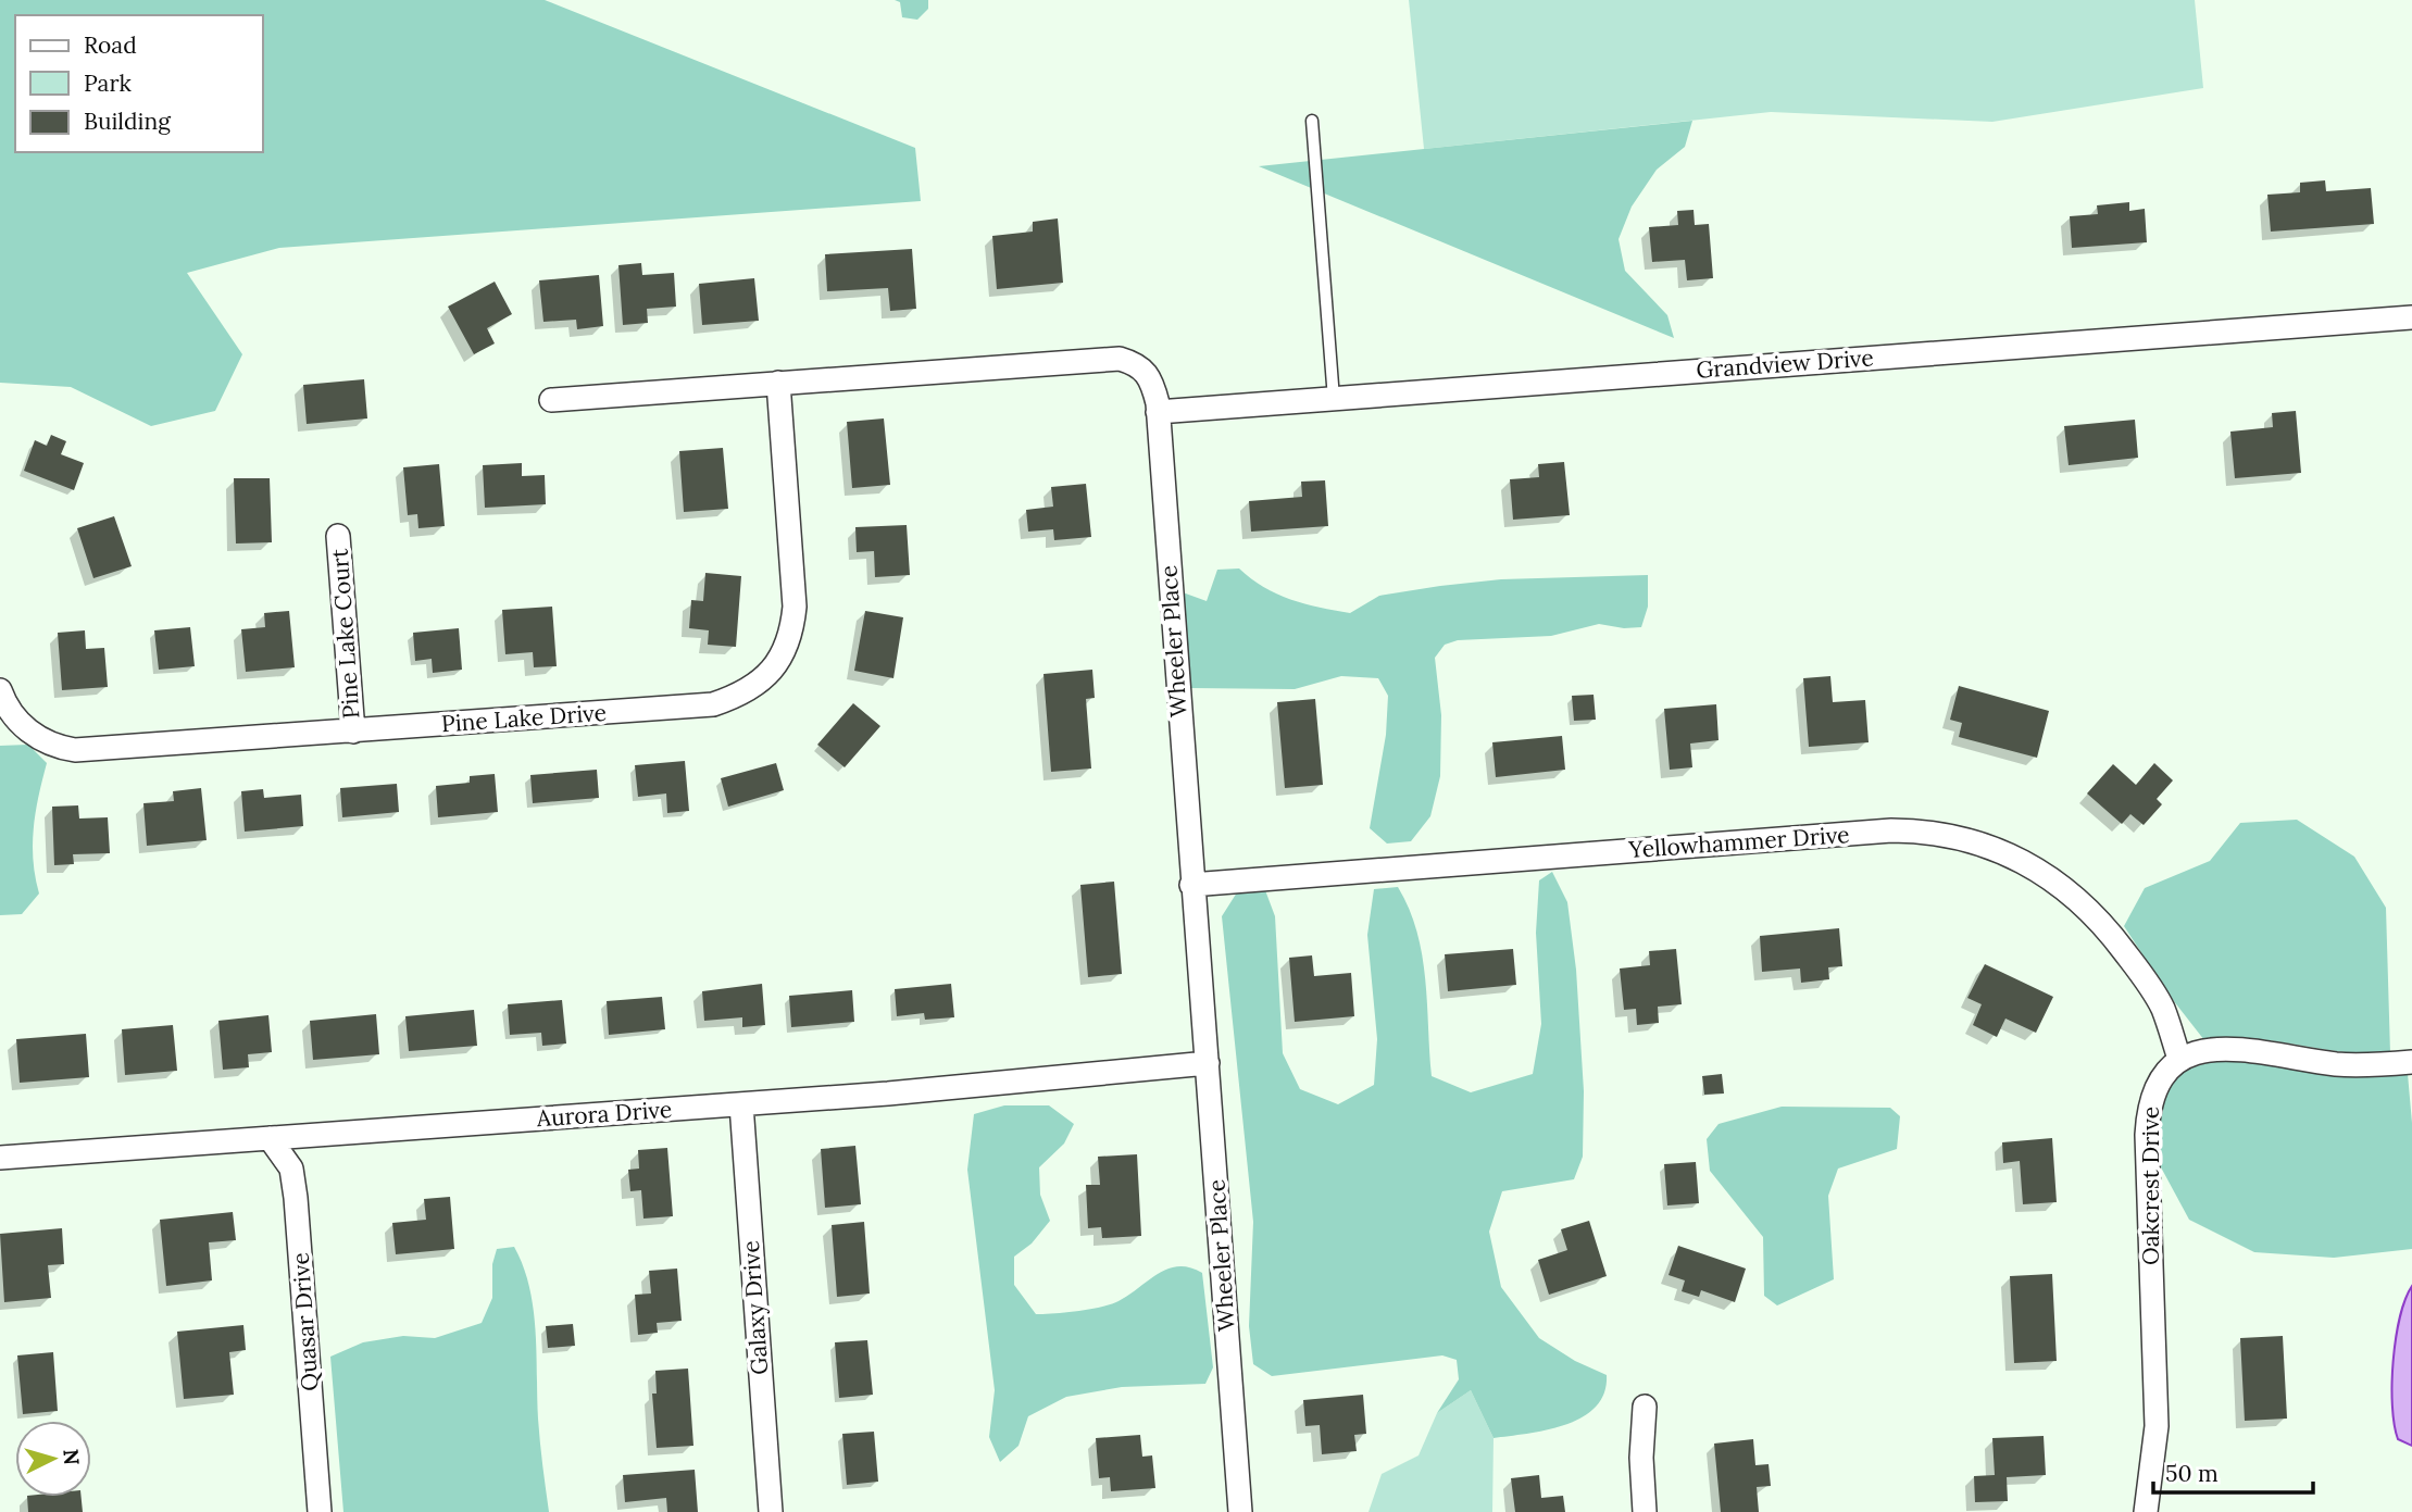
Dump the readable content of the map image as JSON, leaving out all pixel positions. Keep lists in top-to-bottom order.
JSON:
{
  "streets": {
    "street": [
      "Grandview Drive",
      "Pine Lake Court",
      "Wheeler Place",
      "Pine Lake Drive",
      "Yellowhammer Drive",
      "Aurora Drive",
      "Oakcrest Drive",
      "Galaxy Drive",
      "Quasar Drive"
    ]
  },
  "crossings": [
    ["Grandview Drive", "Wheeler Place"],
    ["Pine Lake Court", "Pine Lake Drive"],
    ["Wheeler Place", "Pine Lake Drive"],
    ["Wheeler Place", "Yellowhammer Drive"],
    ["Wheeler Place", "Aurora Drive"],
    ["Yellowhammer Drive", "Oakcrest Drive"],
    ["Aurora Drive", "Galaxy Drive"],
    ["Aurora Drive", "Quasar Drive"]
  ],
  "legend": ["Road", "Park", "Building"],
  "scale_bar": "50 m",
  "north": "right"
}
